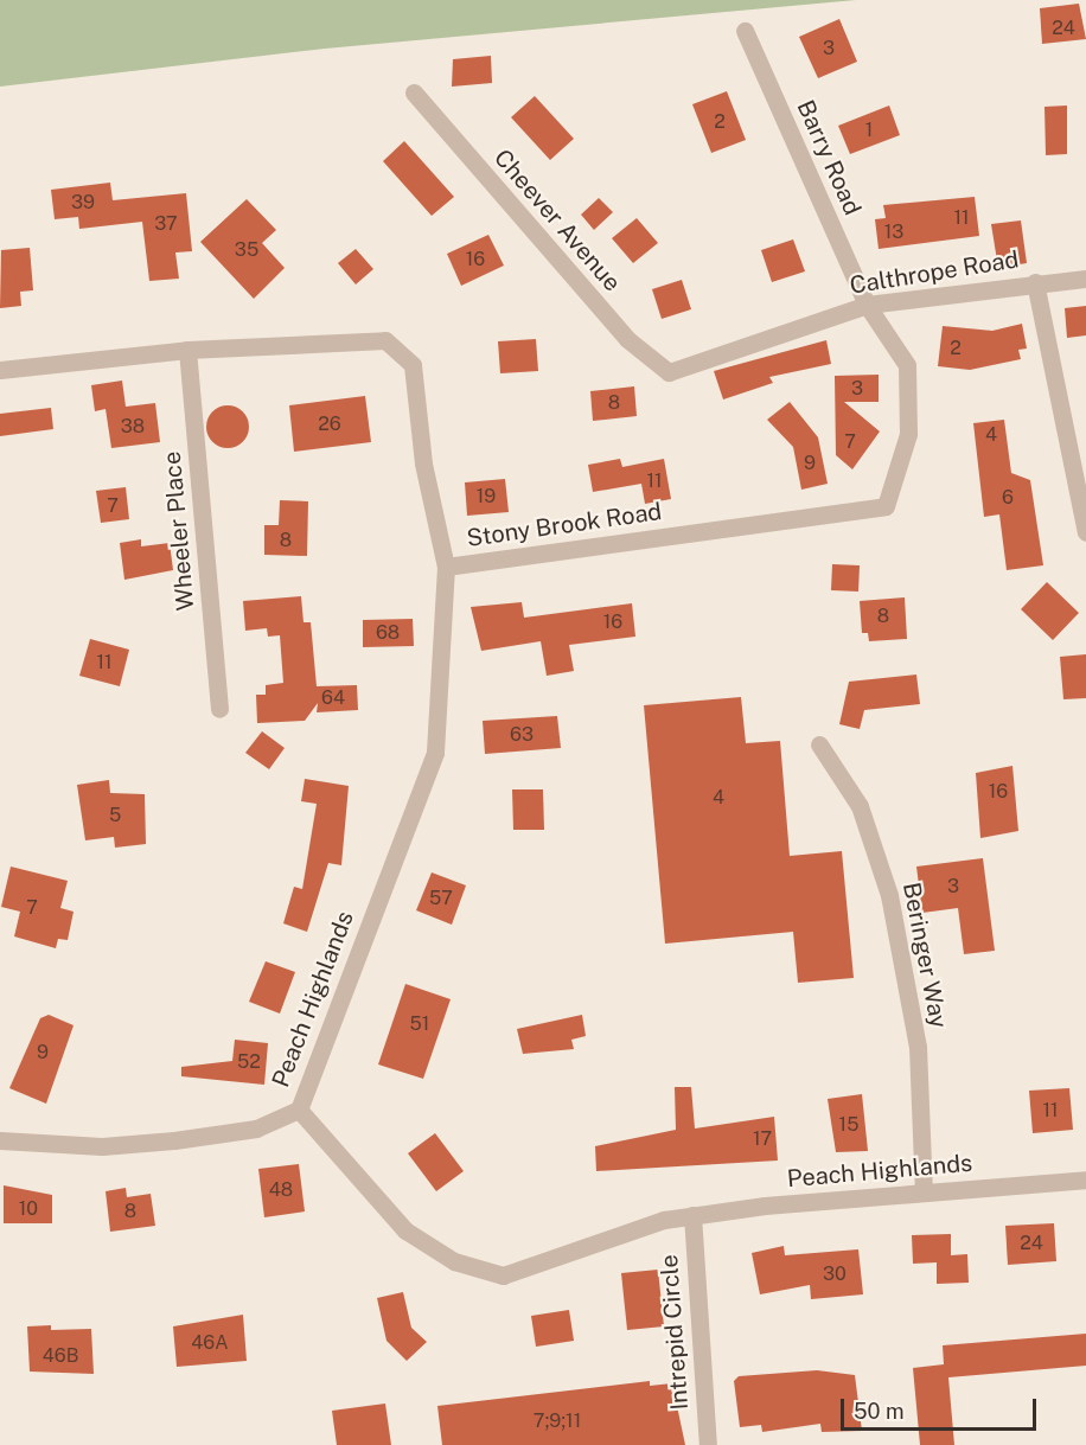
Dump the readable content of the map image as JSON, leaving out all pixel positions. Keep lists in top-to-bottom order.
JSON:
{
  "streets": {
    "street": [
      "Barry Road",
      "Cheever Avenue",
      "Calthrope Road",
      "Stony Brook Road",
      "Wheeler Place",
      "Beringer Way",
      "Peach Highlands",
      "Intrepid Circle"
    ]
  },
  "crossings": [
    ["Barry Road", "Calthrope Road"],
    ["Barry Road", "Stony Brook Road"],
    ["Cheever Avenue", "Calthrope Road"],
    ["Calthrope Road", "Stony Brook Road"],
    ["Stony Brook Road", "Wheeler Place"],
    ["Stony Brook Road", "Peach Highlands"],
    ["Beringer Way", "Peach Highlands"],
    ["Peach Highlands", "Intrepid Circle"]
  ],
  "house_numbers": [
    "24",
    "3",
    "2",
    "1",
    "39",
    "11",
    "37",
    "13",
    "35",
    "16",
    "2",
    "3",
    "8",
    "26",
    "38",
    "4",
    "7",
    "9",
    "11",
    "19",
    "6",
    "7",
    "8",
    "8",
    "16",
    "68",
    "11",
    "64",
    "63",
    "16",
    "4",
    "5",
    "3",
    "57",
    "7",
    "51",
    "9",
    "52",
    "11",
    "15",
    "17",
    "48",
    "10",
    "8",
    "24",
    "30",
    "46A",
    "46B",
    "7;9;11"
  ],
  "scale_bar": "50 m"
}
